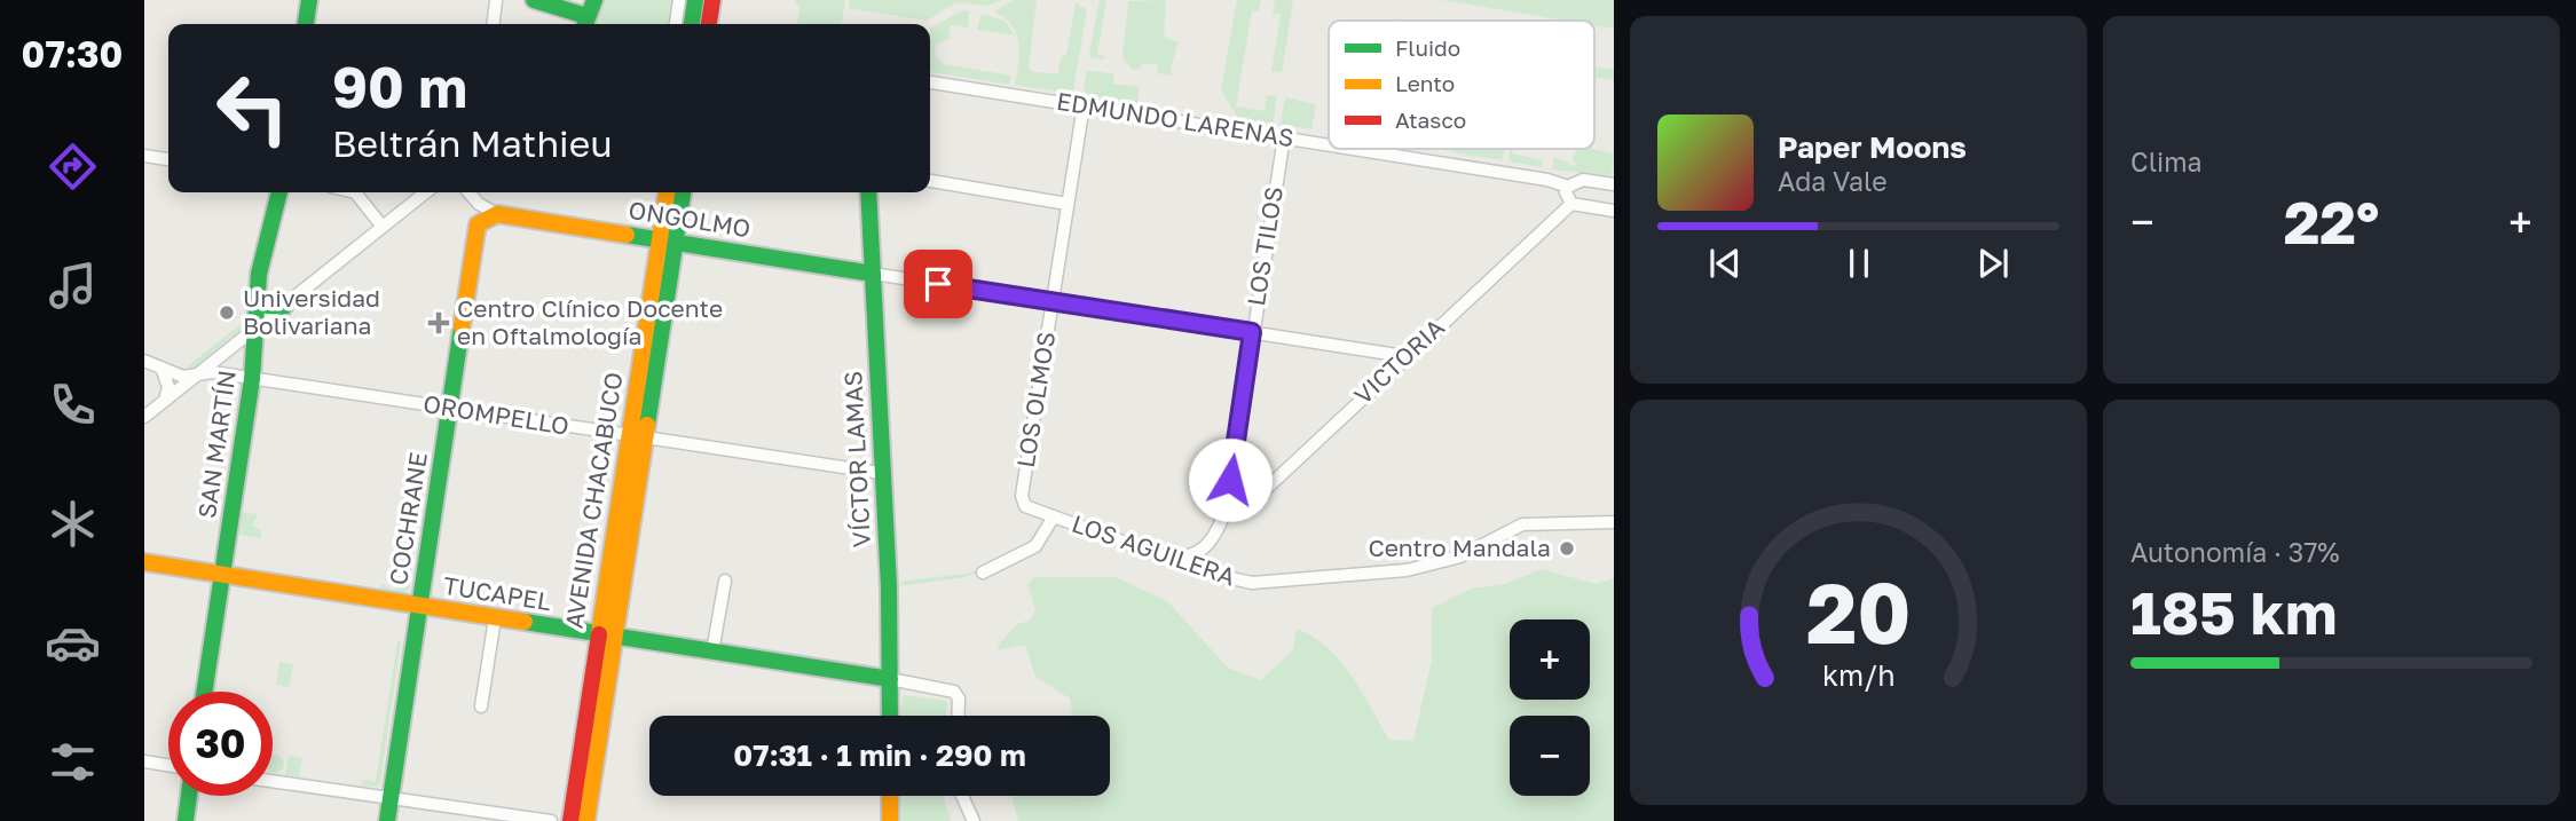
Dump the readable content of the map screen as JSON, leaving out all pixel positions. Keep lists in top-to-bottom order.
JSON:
{
  "streets": {
    "main road": [
      "ONGOLMO",
      "SAN MARTÍN",
      "VÍCTOR LAMAS",
      "AVENIDA CHACABUCO",
      "COCHRANE",
      "TUCAPEL"
    ],
    "street": [
      "EDMUNDO LARENAS",
      "LOS TILOS",
      "VICTORIA",
      "LOS OLMOS",
      "OROMPELLO",
      "LOS AGUILERA"
    ]
  },
  "crossings": [
    ["EDMUNDO LARENAS", "LOS TILOS"],
    ["EDMUNDO LARENAS", "LOS OLMOS"],
    ["ONGOLMO", "VÍCTOR LAMAS"],
    ["ONGOLMO", "AVENIDA CHACABUCO"],
    ["LOS TILOS", "VICTORIA"],
    ["LOS TILOS", "LOS AGUILERA"],
    ["LOS OLMOS", "LOS AGUILERA"],
    ["OROMPELLO", "SAN MARTÍN"],
    ["OROMPELLO", "VÍCTOR LAMAS"],
    ["OROMPELLO", "AVENIDA CHACABUCO"],
    ["OROMPELLO", "COCHRANE"],
    ["SAN MARTÍN", "TUCAPEL"],
    ["VÍCTOR LAMAS", "TUCAPEL"],
    ["AVENIDA CHACABUCO", "TUCAPEL"],
    ["COCHRANE", "TUCAPEL"]
  ],
  "places": {
    "other": ["Universidad Bolivariana", "Centro Mandala"],
    "health": ["Centro Clínico Docente en Oftalmología"]
  },
  "legend": ["Fluido", "Lento", "Atasco"],
  "page": {
    "tabs": "07:30",
    "tile": [
      "Clima",
      ["Autonomía · 37%", "185 km"]
    ],
    "turn": ["90 m", "Beltrán Mathieu"],
    "song": ["Paper Moons", "Ada Vale"],
    "heat": ["−", "22°", "+"],
    "map_buttons": ["+", "−"],
    "limit": "30",
    "trip": "07:31 · 1 min · 290 m",
    "gauge": ["20", "km/h"]
  }
}
